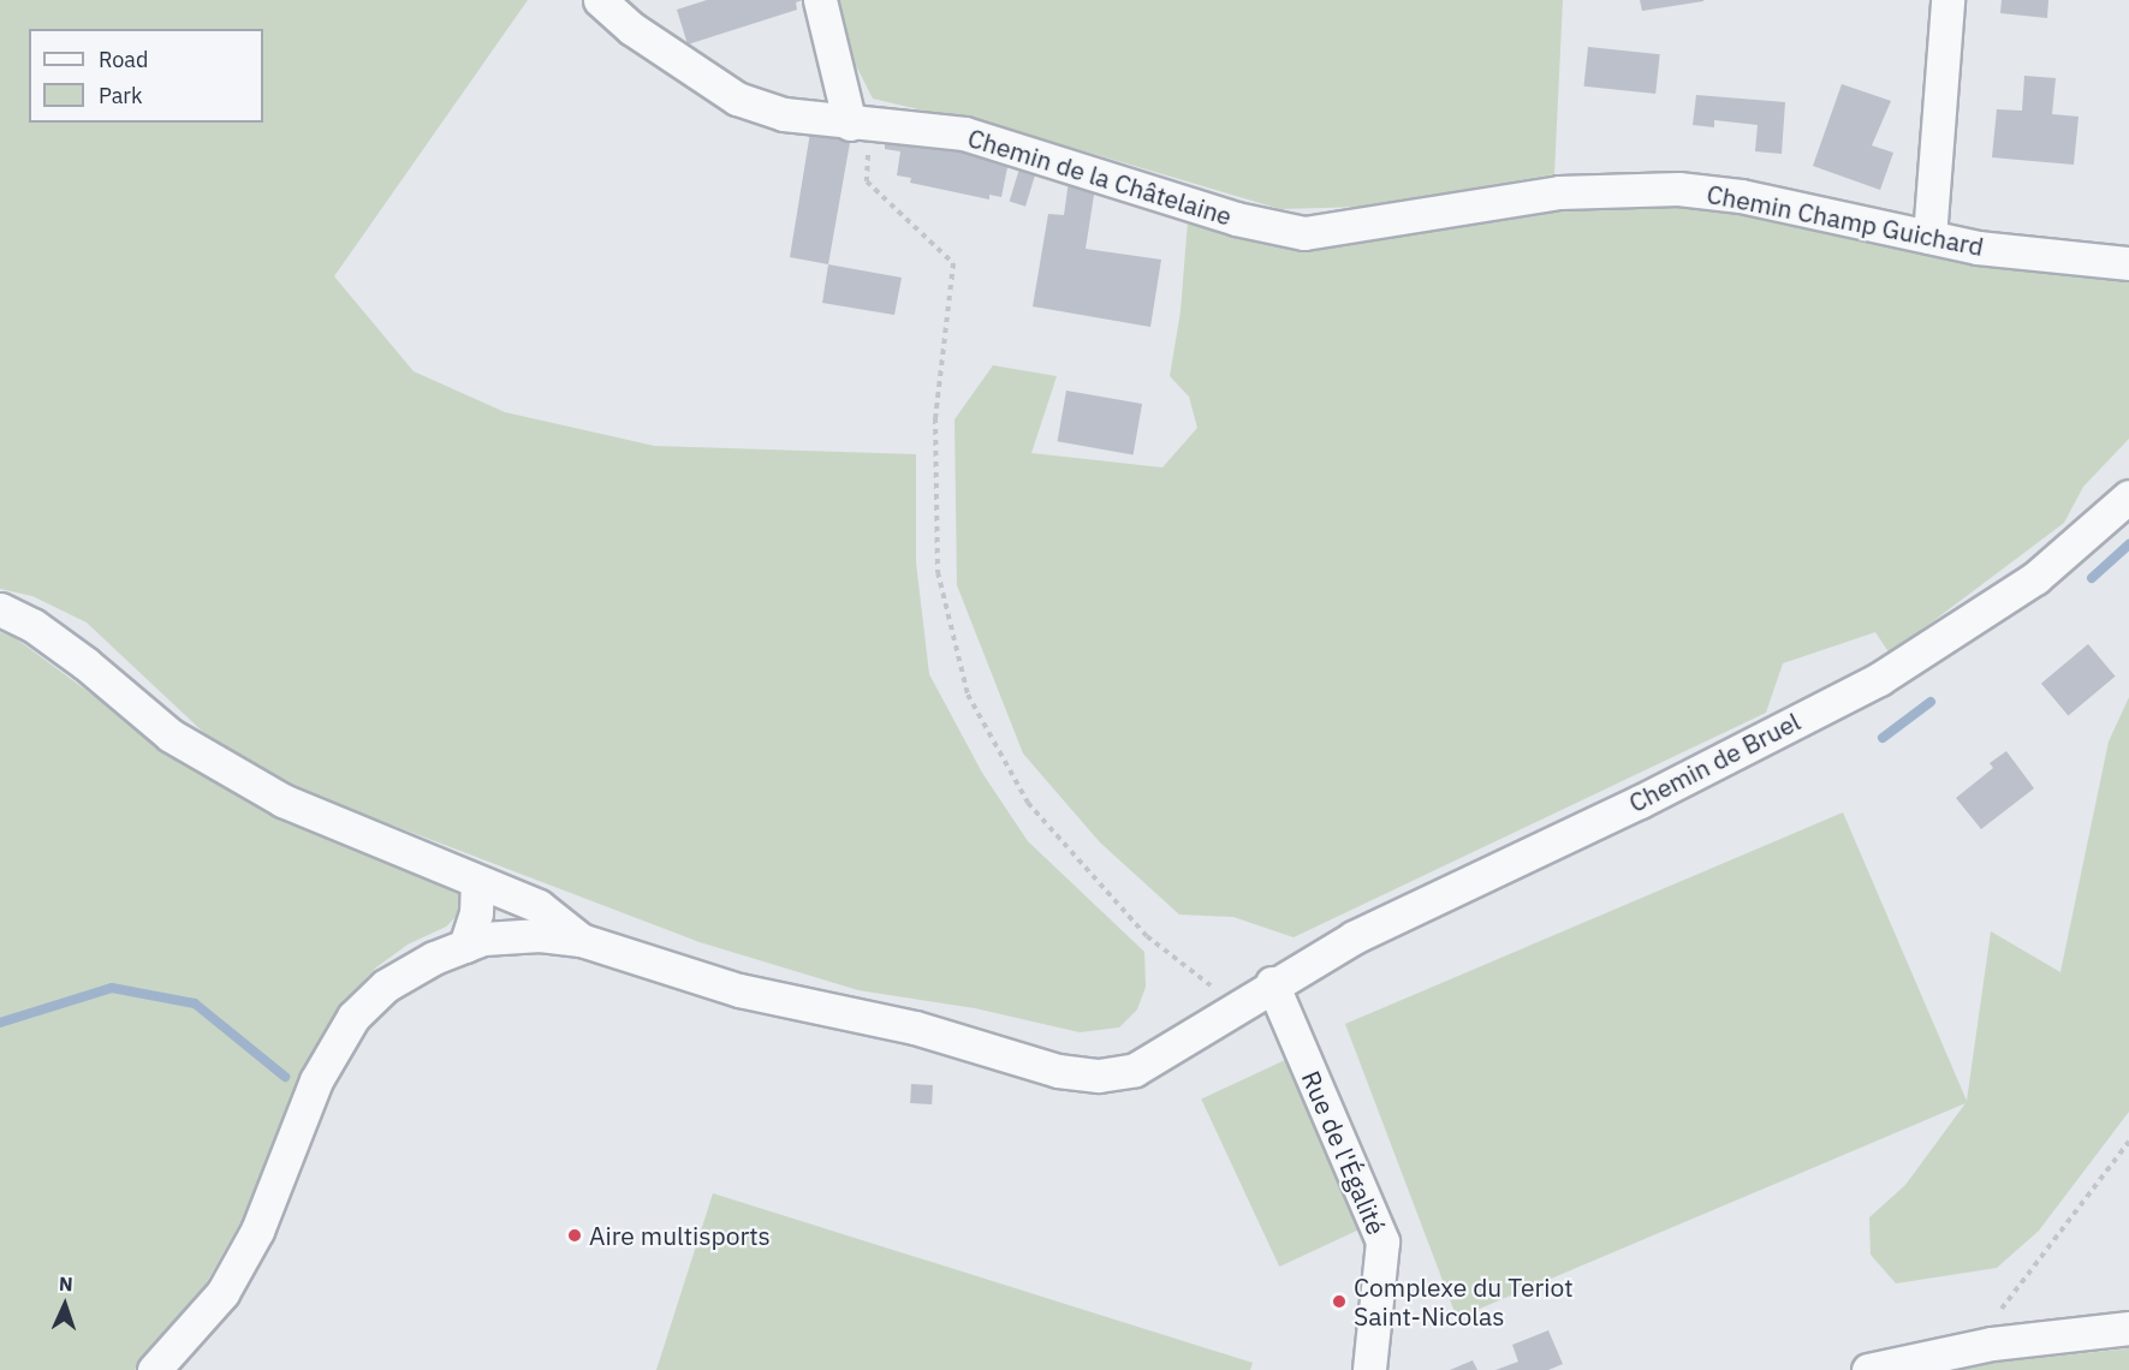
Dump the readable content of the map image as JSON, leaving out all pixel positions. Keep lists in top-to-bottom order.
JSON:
{
  "streets": {
    "street": [
      "Chemin de la Châtelaine",
      "Chemin Champ Guichard",
      "Chemin de Bruel",
      "Rue de l'Égalité"
    ]
  },
  "crossings": [
    ["Chemin de la Châtelaine", "Chemin Champ Guichard"],
    ["Chemin de Bruel", "Rue de l'Égalité"]
  ],
  "places": ["Aire multisports", "Complexe du Teriot Saint-Nicolas"],
  "legend": ["Road", "Park"],
  "north": "top"
}
